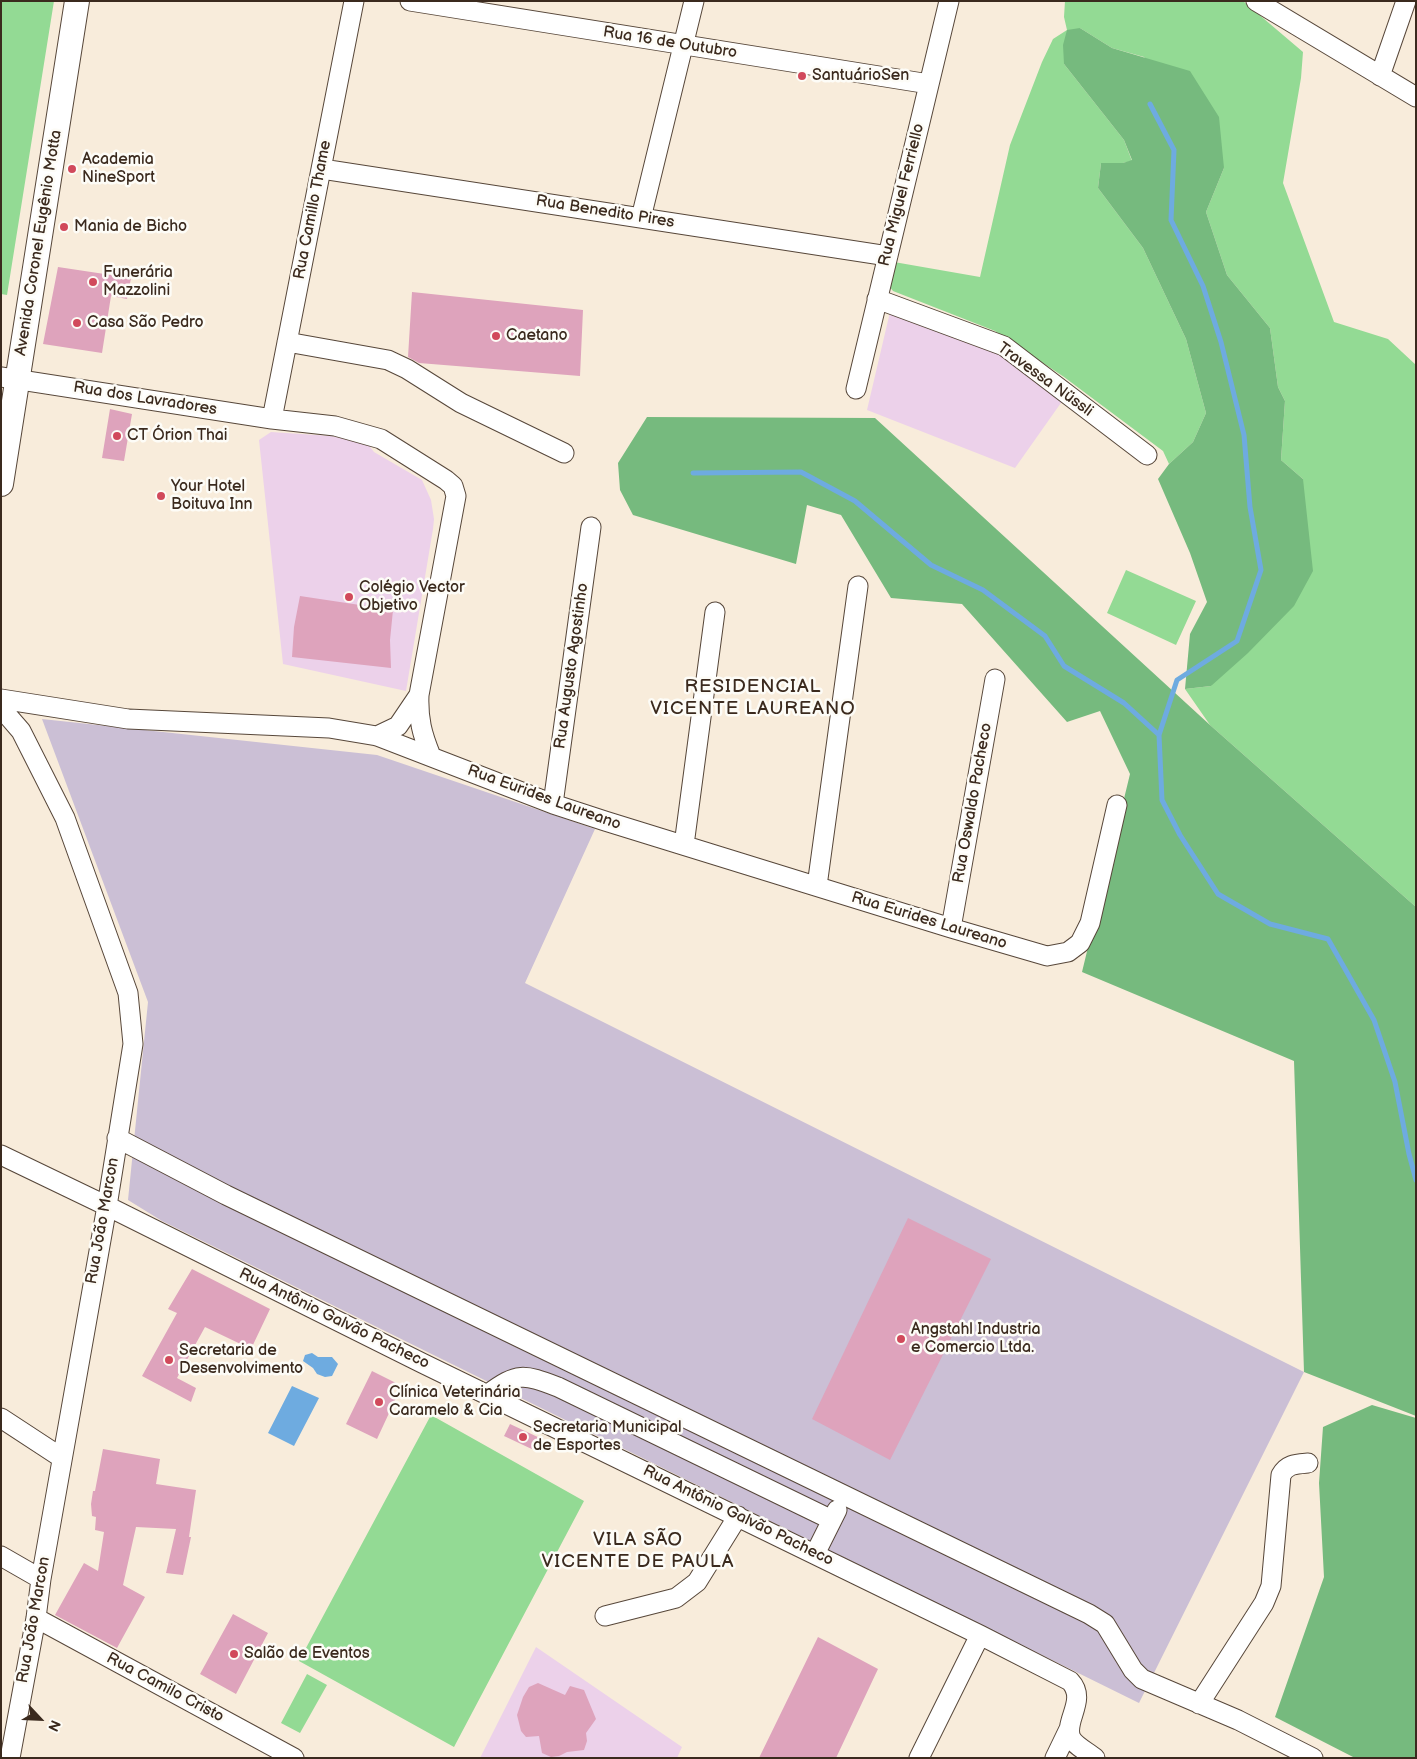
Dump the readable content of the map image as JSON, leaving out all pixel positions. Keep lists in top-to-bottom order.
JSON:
{
  "streets": {
    "main road": ["Avenida Coronel Eugênio Motta"],
    "street": [
      "Rua 16 de Outubro",
      "Rua Miguel Ferriello",
      "Rua Camillo Thame",
      "Rua Benedito Pires",
      "Travessa Nüssli",
      "Rua dos Lavradores",
      "Rua Augusto Agostinho",
      "Rua Eurides Laureano",
      "Rua Oswaldo Pacheco",
      "Rua João Marcon",
      "Rua Antônio Galvão Pacheco",
      "Rua Camilo Cristo"
    ]
  },
  "crossings": [
    ["Rua 16 de Outubro", "Rua Miguel Ferriello"],
    ["Rua Miguel Ferriello", "Rua Benedito Pires"],
    ["Rua Miguel Ferriello", "Travessa Nüssli"],
    ["Rua Camillo Thame", "Rua Benedito Pires"],
    ["Rua Camillo Thame", "Rua dos Lavradores"],
    ["Avenida Coronel Eugênio Motta", "Rua dos Lavradores"],
    ["Rua Augusto Agostinho", "Rua Eurides Laureano"],
    ["Rua Eurides Laureano", "Rua Oswaldo Pacheco"],
    ["Rua João Marcon", "Rua Antônio Galvão Pacheco"],
    ["Rua João Marcon", "Rua Camilo Cristo"]
  ],
  "districts": ["RESIDENCIAL VICENTE LAUREANO", "VILA SÃO VICENTE DE PAULA"],
  "places": [
    "SantuárioSen",
    "Academia NineSport",
    "Mania de Bicho",
    "Funerária Mazzolini",
    "Casa São Pedro",
    "Caetano",
    "CT Órion Thai",
    "Your Hotel Boituva Inn",
    "Colégio Vector Objetivo",
    "Angstahl Industria e Comercio Ltda.",
    "Secretaria de Desenvolvimento",
    "Clínica Veterinária Caramelo & Cia",
    "Secretaria Municipal de Esportes",
    "Salão de Eventos"
  ],
  "north": "bottom right"
}
